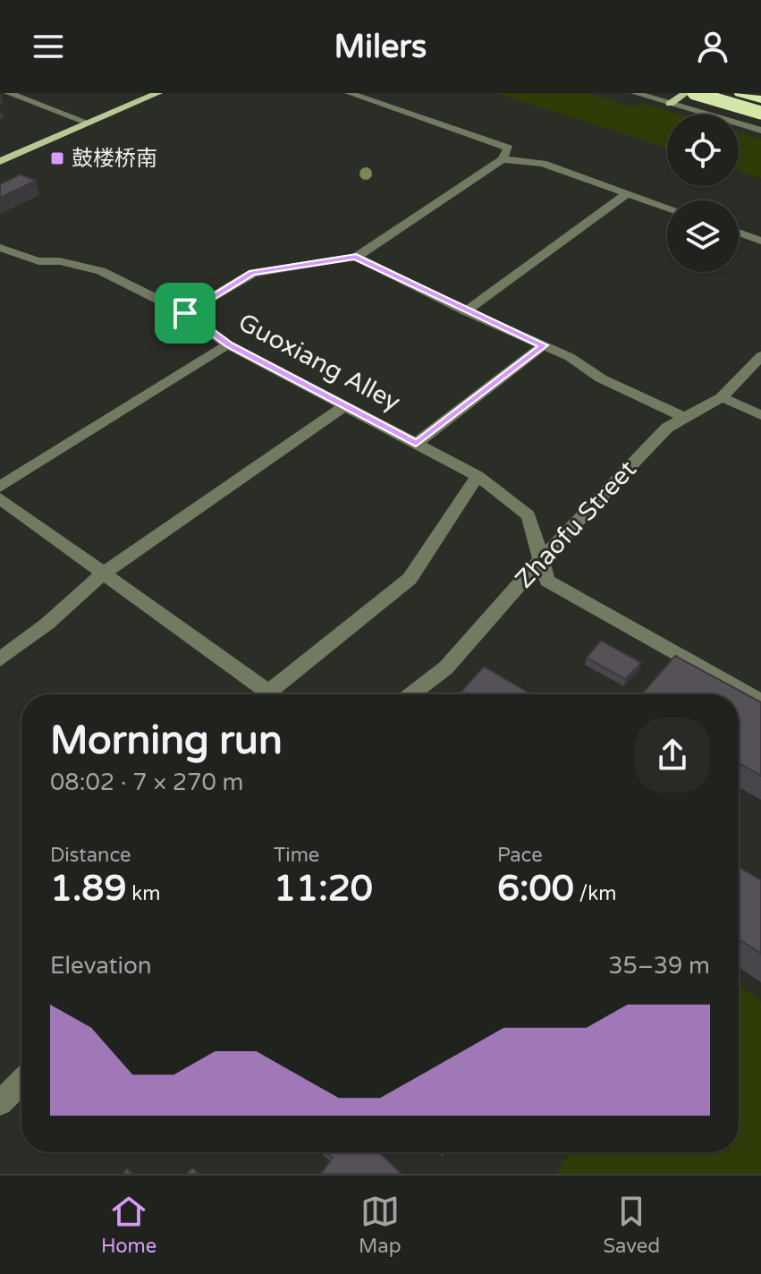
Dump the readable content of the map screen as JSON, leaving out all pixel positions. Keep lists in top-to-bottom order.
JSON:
{
  "streets": {
    "street": ["Guoxiang Alley", "Zhaofu Street"]
  },
  "crossings": [
    ["Guoxiang Alley", "Zhaofu Street"]
  ],
  "places": {
    "transit": ["鼓楼桥南"]
  },
  "page": {
    "header": "Milers",
    "heading": ["Morning run", "08:02 · 7 × 270 m"],
    "stats": [
      ["Distance", "1.89 km"],
      ["Time", "11:20"],
      ["Pace", "6:00 /km"]
    ],
    "chart": ["Elevation", "35–39 m"],
    "tabs": ["Home", "Map", "Saved"]
  }
}
